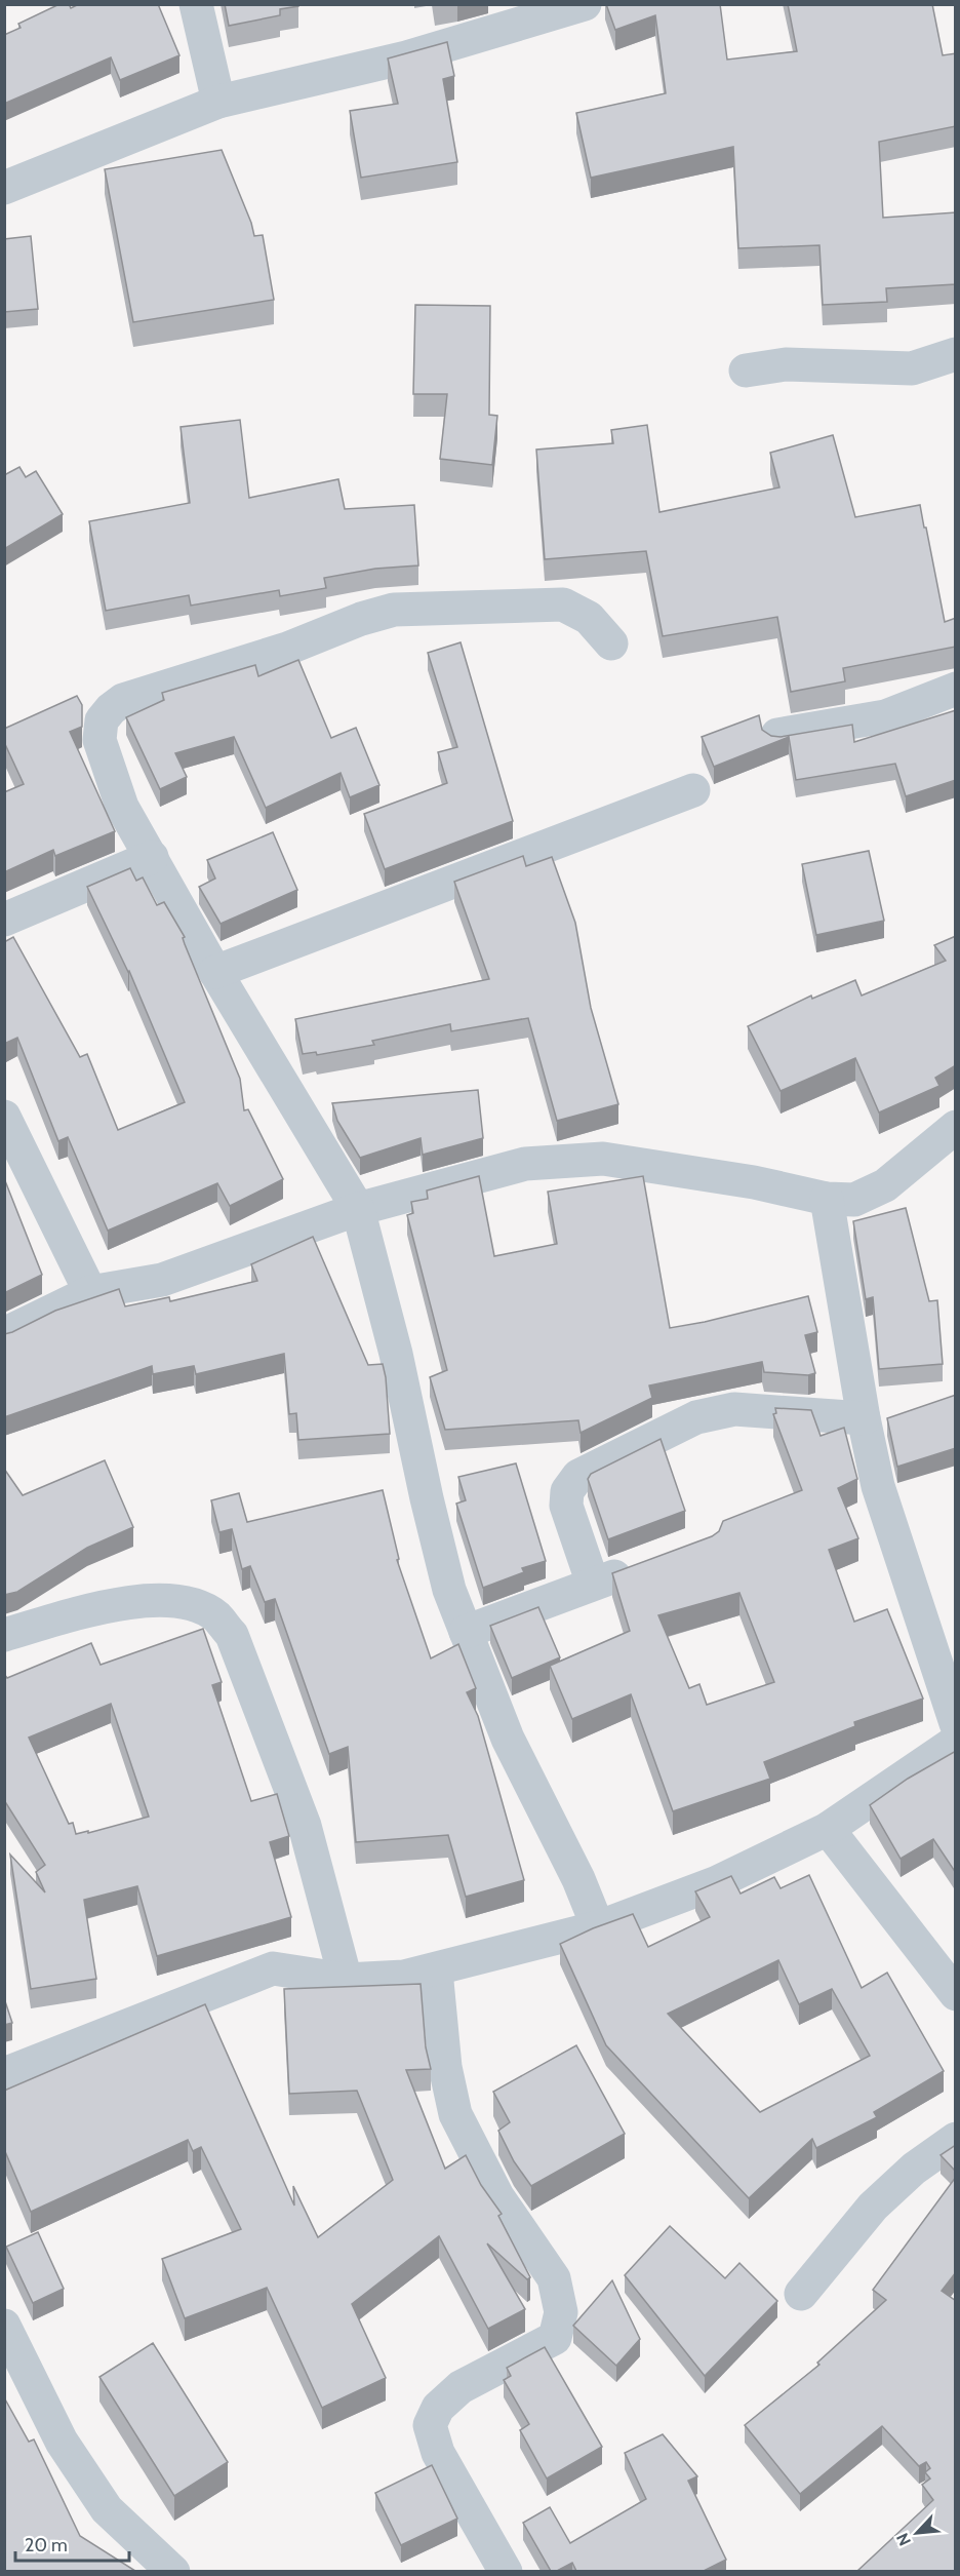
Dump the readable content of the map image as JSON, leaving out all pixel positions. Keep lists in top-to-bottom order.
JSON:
{
  "scale_bar": "20 m",
  "north": "bottom left"
}
